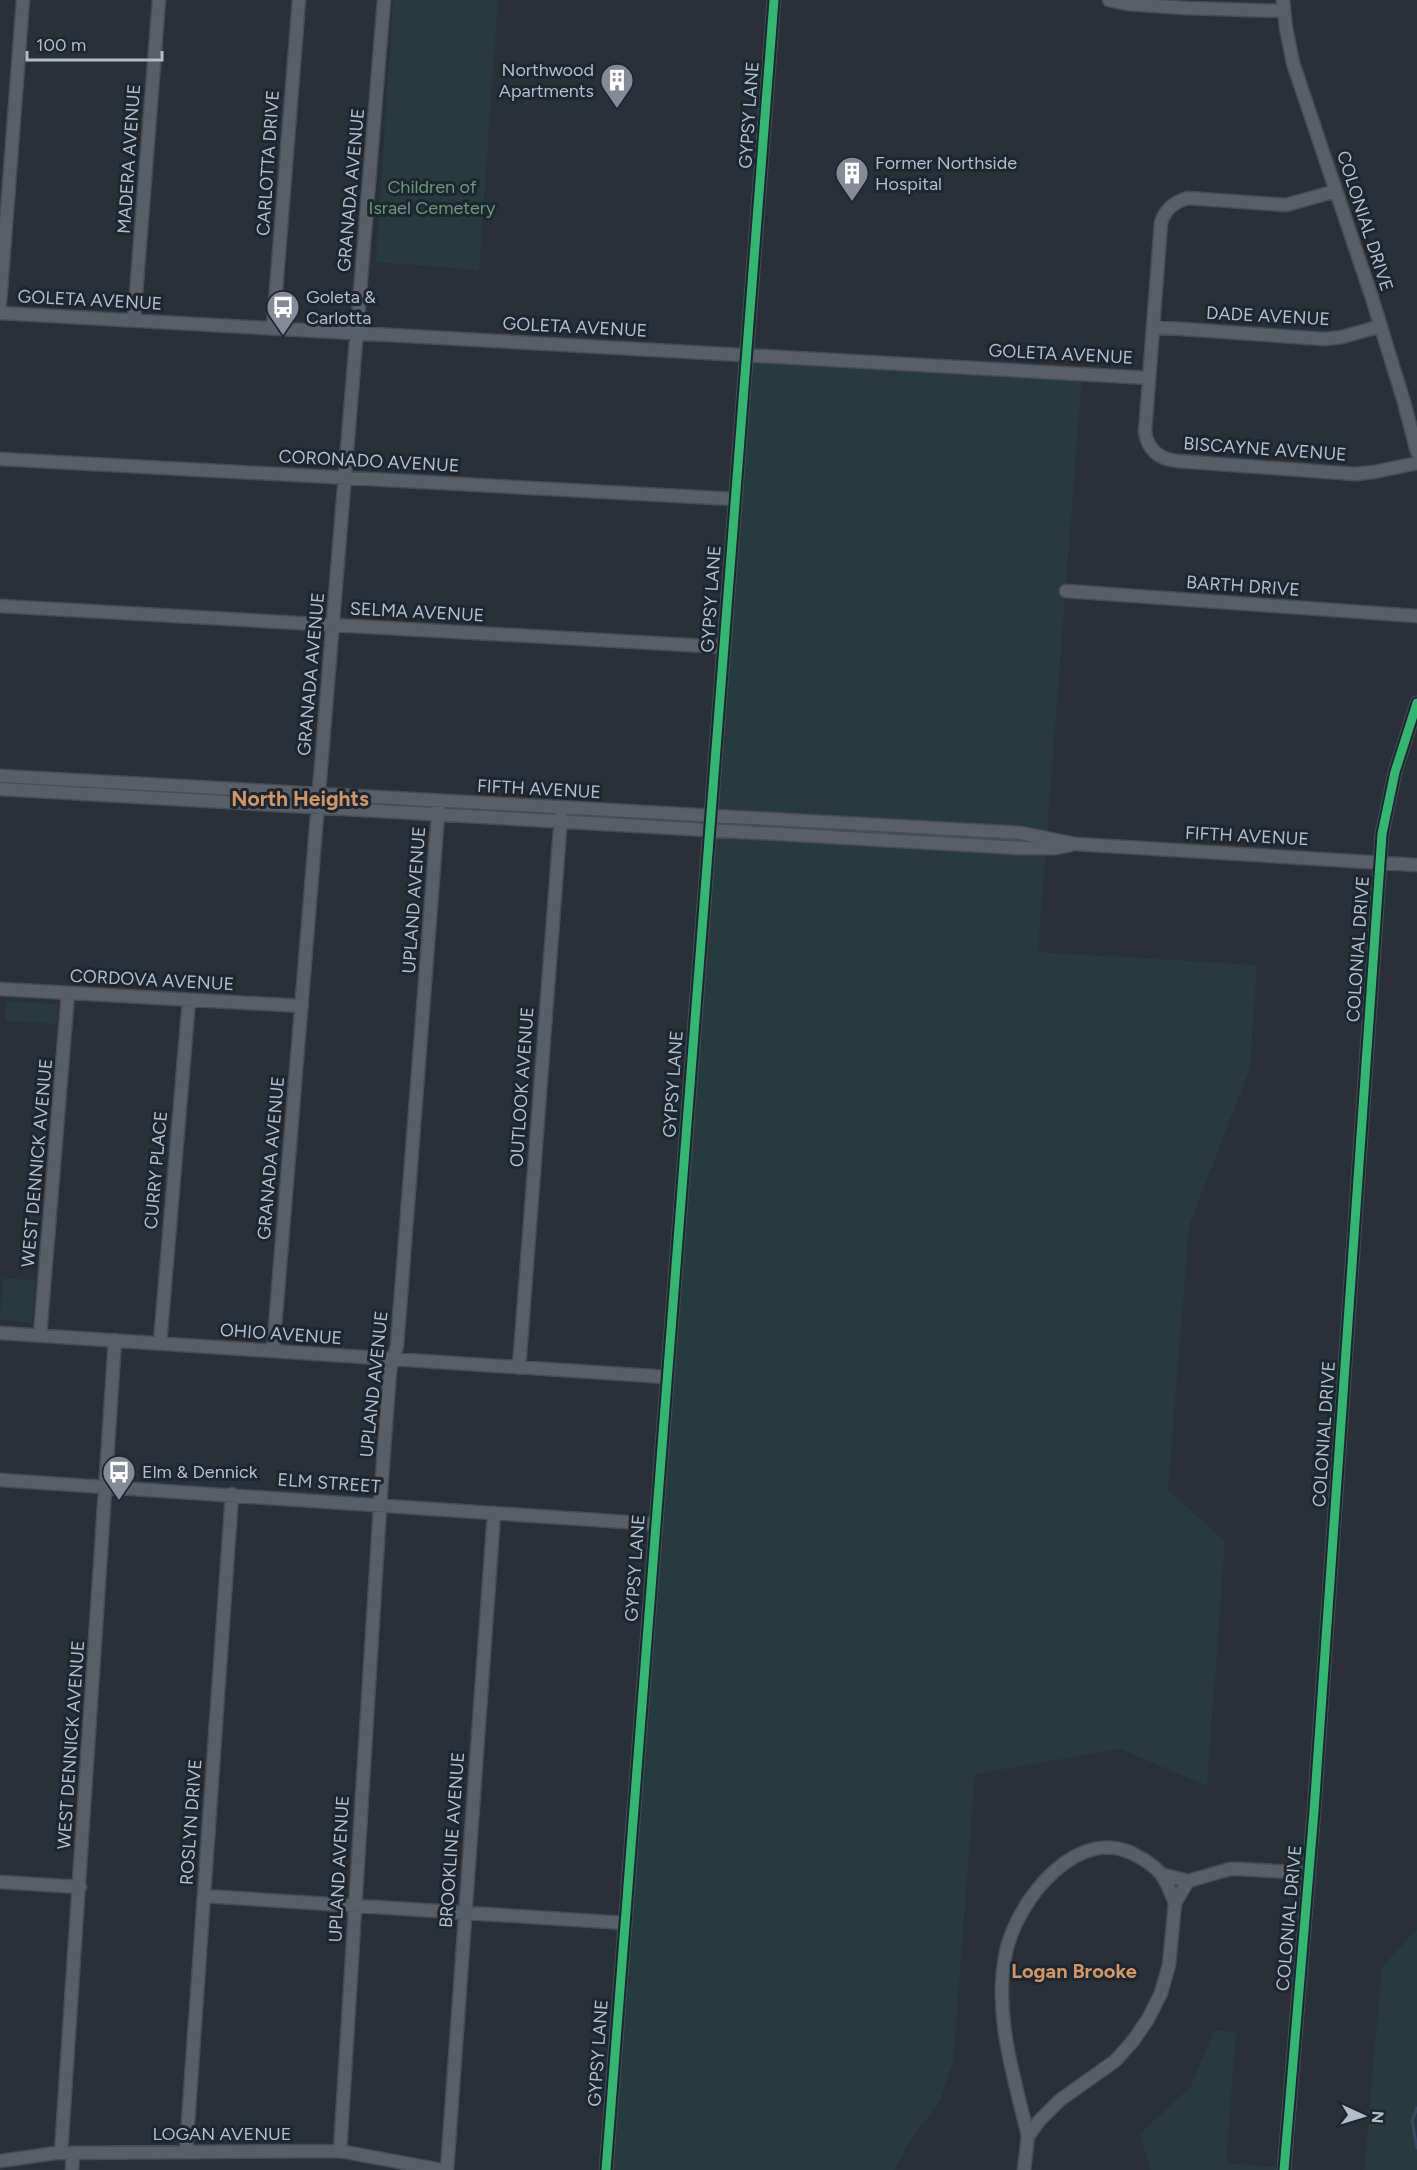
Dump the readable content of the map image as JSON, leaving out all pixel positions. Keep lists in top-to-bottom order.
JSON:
{
  "streets": {
    "street": [
      "GYPSY LANE",
      "MADERA AVENUE",
      "CARLOTTA DRIVE",
      "GRANADA AVENUE",
      "COLONIAL DRIVE",
      "GOLETA AVENUE",
      "DADE AVENUE",
      "BISCAYNE AVENUE",
      "CORONADO AVENUE",
      "BARTH DRIVE",
      "SELMA AVENUE",
      "FIFTH AVENUE",
      "UPLAND AVENUE",
      "CORDOVA AVENUE",
      "OUTLOOK AVENUE",
      "WEST DENNICK AVENUE",
      "CURRY PLACE",
      "OHIO AVENUE",
      "ELM STREET",
      "ROSLYN DRIVE",
      "BROOKLINE AVENUE",
      "LOGAN AVENUE"
    ]
  },
  "crossings": [
    ["GYPSY LANE", "GOLETA AVENUE"],
    ["GYPSY LANE", "CORONADO AVENUE"],
    ["GYPSY LANE", "SELMA AVENUE"],
    ["GYPSY LANE", "FIFTH AVENUE"],
    ["GYPSY LANE", "OHIO AVENUE"],
    ["GYPSY LANE", "ELM STREET"],
    ["MADERA AVENUE", "GOLETA AVENUE"],
    ["CARLOTTA DRIVE", "GOLETA AVENUE"],
    ["GRANADA AVENUE", "GOLETA AVENUE"],
    ["GRANADA AVENUE", "CORONADO AVENUE"],
    ["GRANADA AVENUE", "SELMA AVENUE"],
    ["GRANADA AVENUE", "FIFTH AVENUE"],
    ["GRANADA AVENUE", "CORDOVA AVENUE"],
    ["GRANADA AVENUE", "OHIO AVENUE"],
    ["COLONIAL DRIVE", "DADE AVENUE"],
    ["COLONIAL DRIVE", "FIFTH AVENUE"],
    ["GOLETA AVENUE", "BISCAYNE AVENUE"],
    ["FIFTH AVENUE", "UPLAND AVENUE"],
    ["FIFTH AVENUE", "OUTLOOK AVENUE"],
    ["UPLAND AVENUE", "OHIO AVENUE"],
    ["UPLAND AVENUE", "ELM STREET"],
    ["UPLAND AVENUE", "LOGAN AVENUE"],
    ["CORDOVA AVENUE", "WEST DENNICK AVENUE"],
    ["CORDOVA AVENUE", "CURRY PLACE"],
    ["OUTLOOK AVENUE", "OHIO AVENUE"],
    ["WEST DENNICK AVENUE", "OHIO AVENUE"],
    ["WEST DENNICK AVENUE", "ELM STREET"],
    ["WEST DENNICK AVENUE", "LOGAN AVENUE"],
    ["CURRY PLACE", "OHIO AVENUE"],
    ["ELM STREET", "ROSLYN DRIVE"],
    ["ELM STREET", "BROOKLINE AVENUE"],
    ["ROSLYN DRIVE", "LOGAN AVENUE"],
    ["BROOKLINE AVENUE", "LOGAN AVENUE"]
  ],
  "districts": ["North Heights", "Logan Brooke"],
  "parks": ["Children of Israel Cemetery"],
  "places": {
    "building": ["Northwood Apartments", "Former Northside Hospital"],
    "bus stop": ["Goleta & Carlotta", "Elm & Dennick"]
  },
  "scale_bar": "100 m",
  "north": "right"
}
